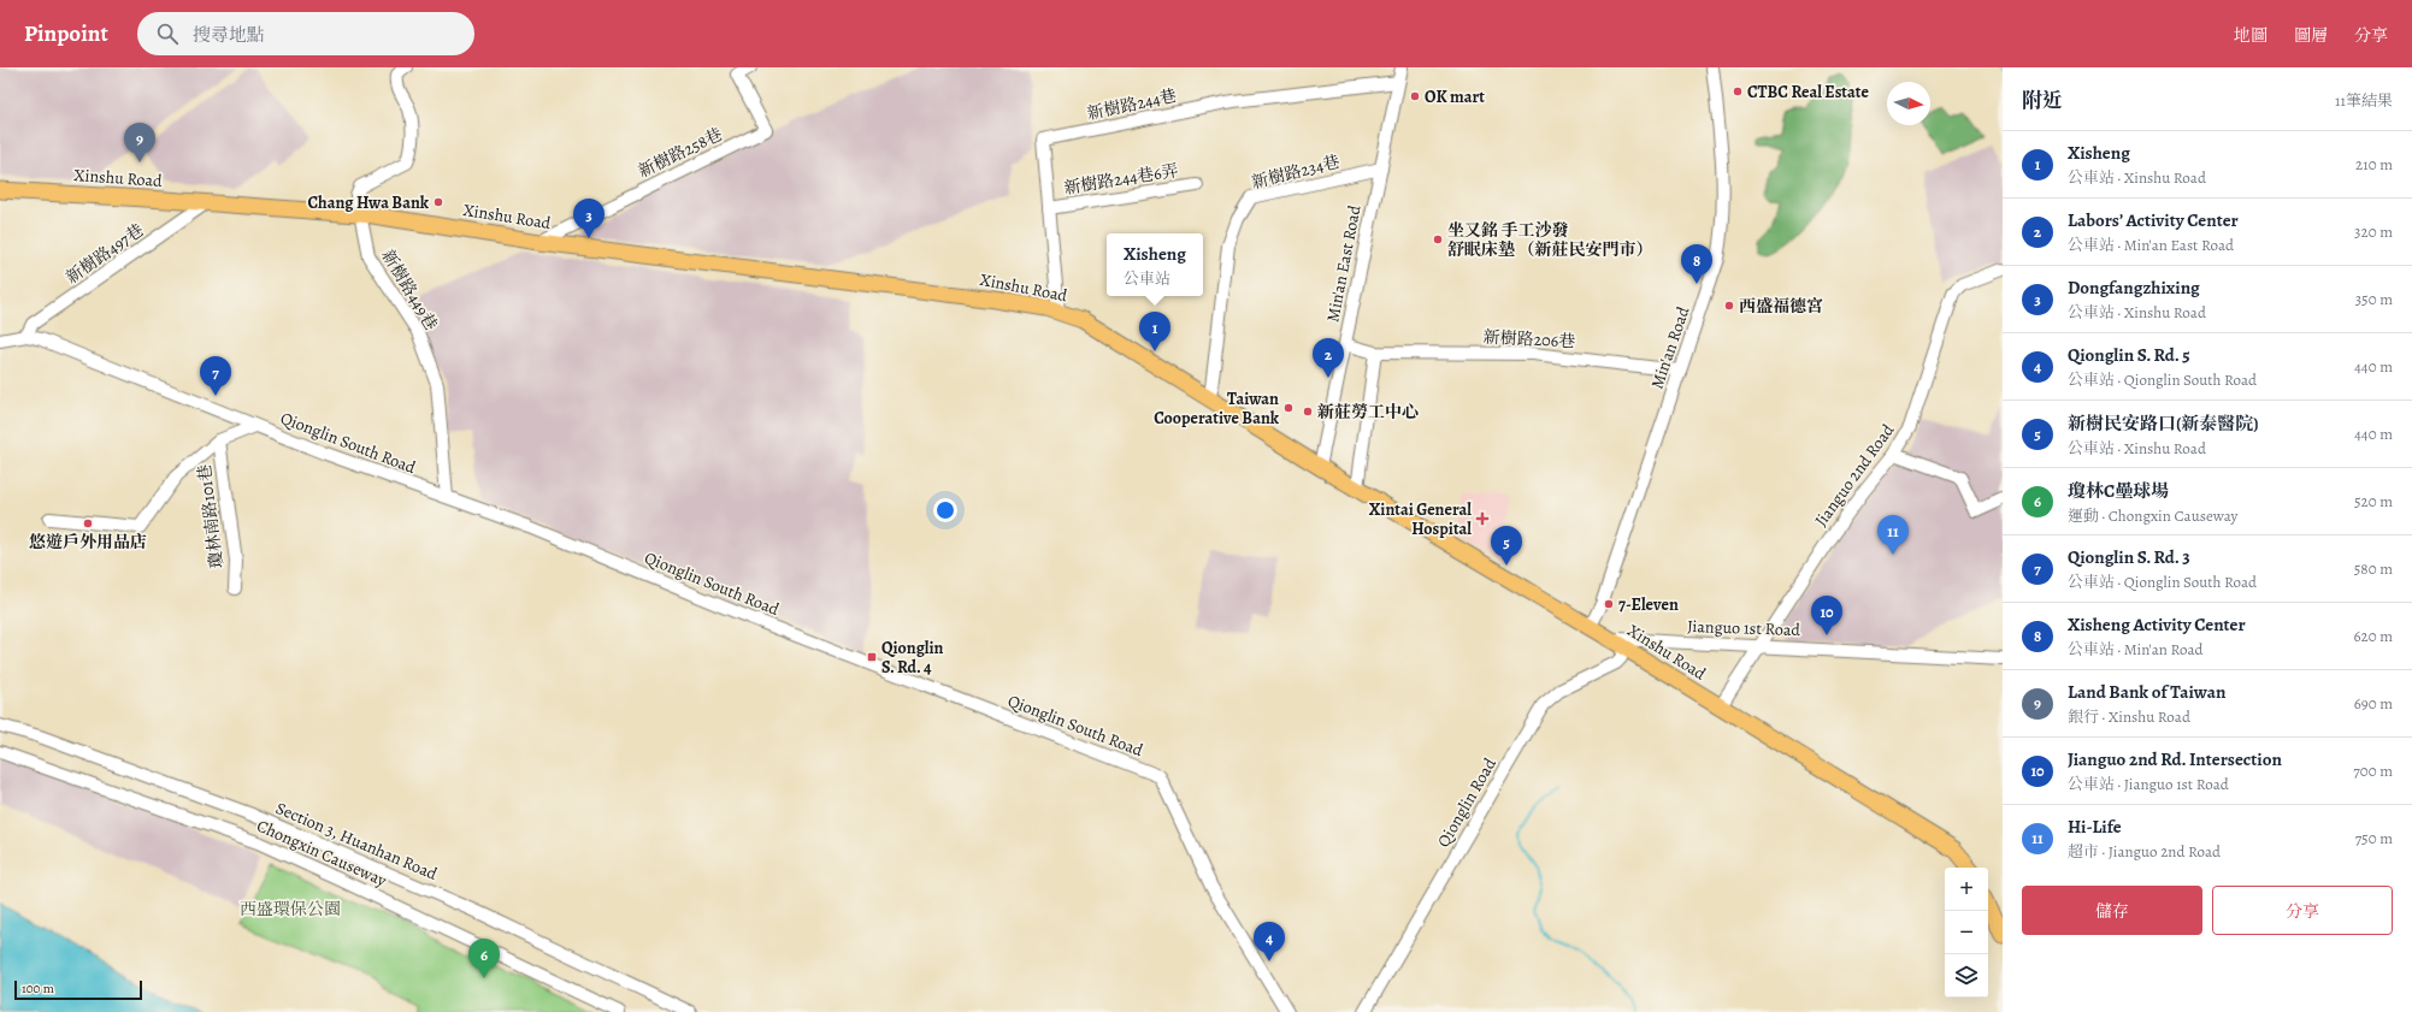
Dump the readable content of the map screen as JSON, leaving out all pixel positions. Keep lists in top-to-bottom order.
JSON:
{
  "streets": {
    "main road": ["Xinshu Road"],
    "street": [
      "新樹路244巷",
      "新樹路258巷",
      "新樹路234巷",
      "新樹路244巷6弄",
      "新樹路497巷",
      "Min'an East Road",
      "新樹路449巷",
      "新樹路206巷",
      "Min'an Road",
      "Qionglin South Road",
      "Jianguo 2nd Road",
      "瓊林南路101巷",
      "Jianguo 1st Road",
      "Qionglin Road",
      "Section 3, Huanhan Road",
      "Chongxin Causeway"
    ]
  },
  "crossings": [
    ["新樹路244巷", "Xinshu Road"],
    ["新樹路244巷", "新樹路244巷6弄"],
    ["新樹路244巷", "Min'an East Road"],
    ["新樹路258巷", "Xinshu Road"],
    ["新樹路234巷", "Xinshu Road"],
    ["新樹路234巷", "Min'an East Road"],
    ["Xinshu Road", "新樹路497巷"],
    ["Xinshu Road", "Min'an East Road"],
    ["Xinshu Road", "新樹路449巷"],
    ["Xinshu Road", "Min'an Road"],
    ["Xinshu Road", "Jianguo 2nd Road"],
    ["Xinshu Road", "Jianguo 1st Road"],
    ["Xinshu Road", "Qionglin Road"],
    ["新樹路497巷", "Qionglin South Road"],
    ["Min'an East Road", "新樹路206巷"],
    ["新樹路449巷", "Qionglin South Road"],
    ["新樹路206巷", "Min'an Road"],
    ["Jianguo 2nd Road", "Jianguo 1st Road"],
    ["Jianguo 1st Road", "Qionglin Road"]
  ],
  "parks": ["西盛環保公園"],
  "places": {
    "other": [
      "CTBC Real Estate",
      "OK mart",
      "Chang Hwa Bank",
      "坐又銘 手工沙發 舒眠床墊 （新莊民安門市）",
      "西盛福德宮",
      "Taiwan Cooperative Bank",
      "新莊勞工中心",
      "悠遊戶外用品店",
      "7-Eleven"
    ],
    "health": ["Xintai General Hospital"],
    "transit": ["Qionglin S. Rd. 4"]
  },
  "scale_bar": "100 m",
  "north": "right",
  "page": {
    "header": "Pinpoint",
    "search": "搜尋地點",
    "nav": ["地圖", "圖層", "分享"],
    "heading": ["附近", "11筆結果"],
    "pins": [
      "9",
      "3",
      "8",
      "1",
      "2",
      "7",
      "11",
      "5",
      "10",
      "4",
      "6"
    ],
    "list": [
      {
        "mark": "1",
        "name": "Xisheng",
        "note": "公車站 · Xinshu Road",
        "value": "210 m"
      },
      {
        "mark": "2",
        "name": "Labors’ Activity Center",
        "note": "公車站 · Min'an East Road",
        "value": "320 m"
      },
      {
        "mark": "3",
        "name": "Dongfangzhixing",
        "note": "公車站 · Xinshu Road",
        "value": "350 m"
      },
      {
        "mark": "4",
        "name": "Qionglin S. Rd. 5",
        "note": "公車站 · Qionglin South Road",
        "value": "440 m"
      },
      {
        "mark": "5",
        "name": "新樹民安路口(新泰醫院)",
        "note": "公車站 · Xinshu Road",
        "value": "440 m"
      },
      {
        "mark": "6",
        "name": "瓊林C壘球場",
        "note": "運動 · Chongxin Causeway",
        "value": "520 m"
      },
      {
        "mark": "7",
        "name": "Qionglin S. Rd. 3",
        "note": "公車站 · Qionglin South Road",
        "value": "580 m"
      },
      {
        "mark": "8",
        "name": "Xisheng Activity Center",
        "note": "公車站 · Min'an Road",
        "value": "620 m"
      },
      {
        "mark": "9",
        "name": "Land Bank of Taiwan",
        "note": "銀行 · Xinshu Road",
        "value": "690 m"
      },
      {
        "mark": "10",
        "name": "Jianguo 2nd Rd. Intersection",
        "note": "公車站 · Jianguo 1st Road",
        "value": "700 m"
      },
      {
        "mark": "11",
        "name": "Hi-Life",
        "note": "超市 · Jianguo 2nd Road",
        "value": "750 m"
      }
    ],
    "popup": ["Xisheng", "公車站"],
    "map_buttons": ["+", "−"],
    "buttons": ["儲存", "分享"],
    "scale": "100 m"
  }
}
